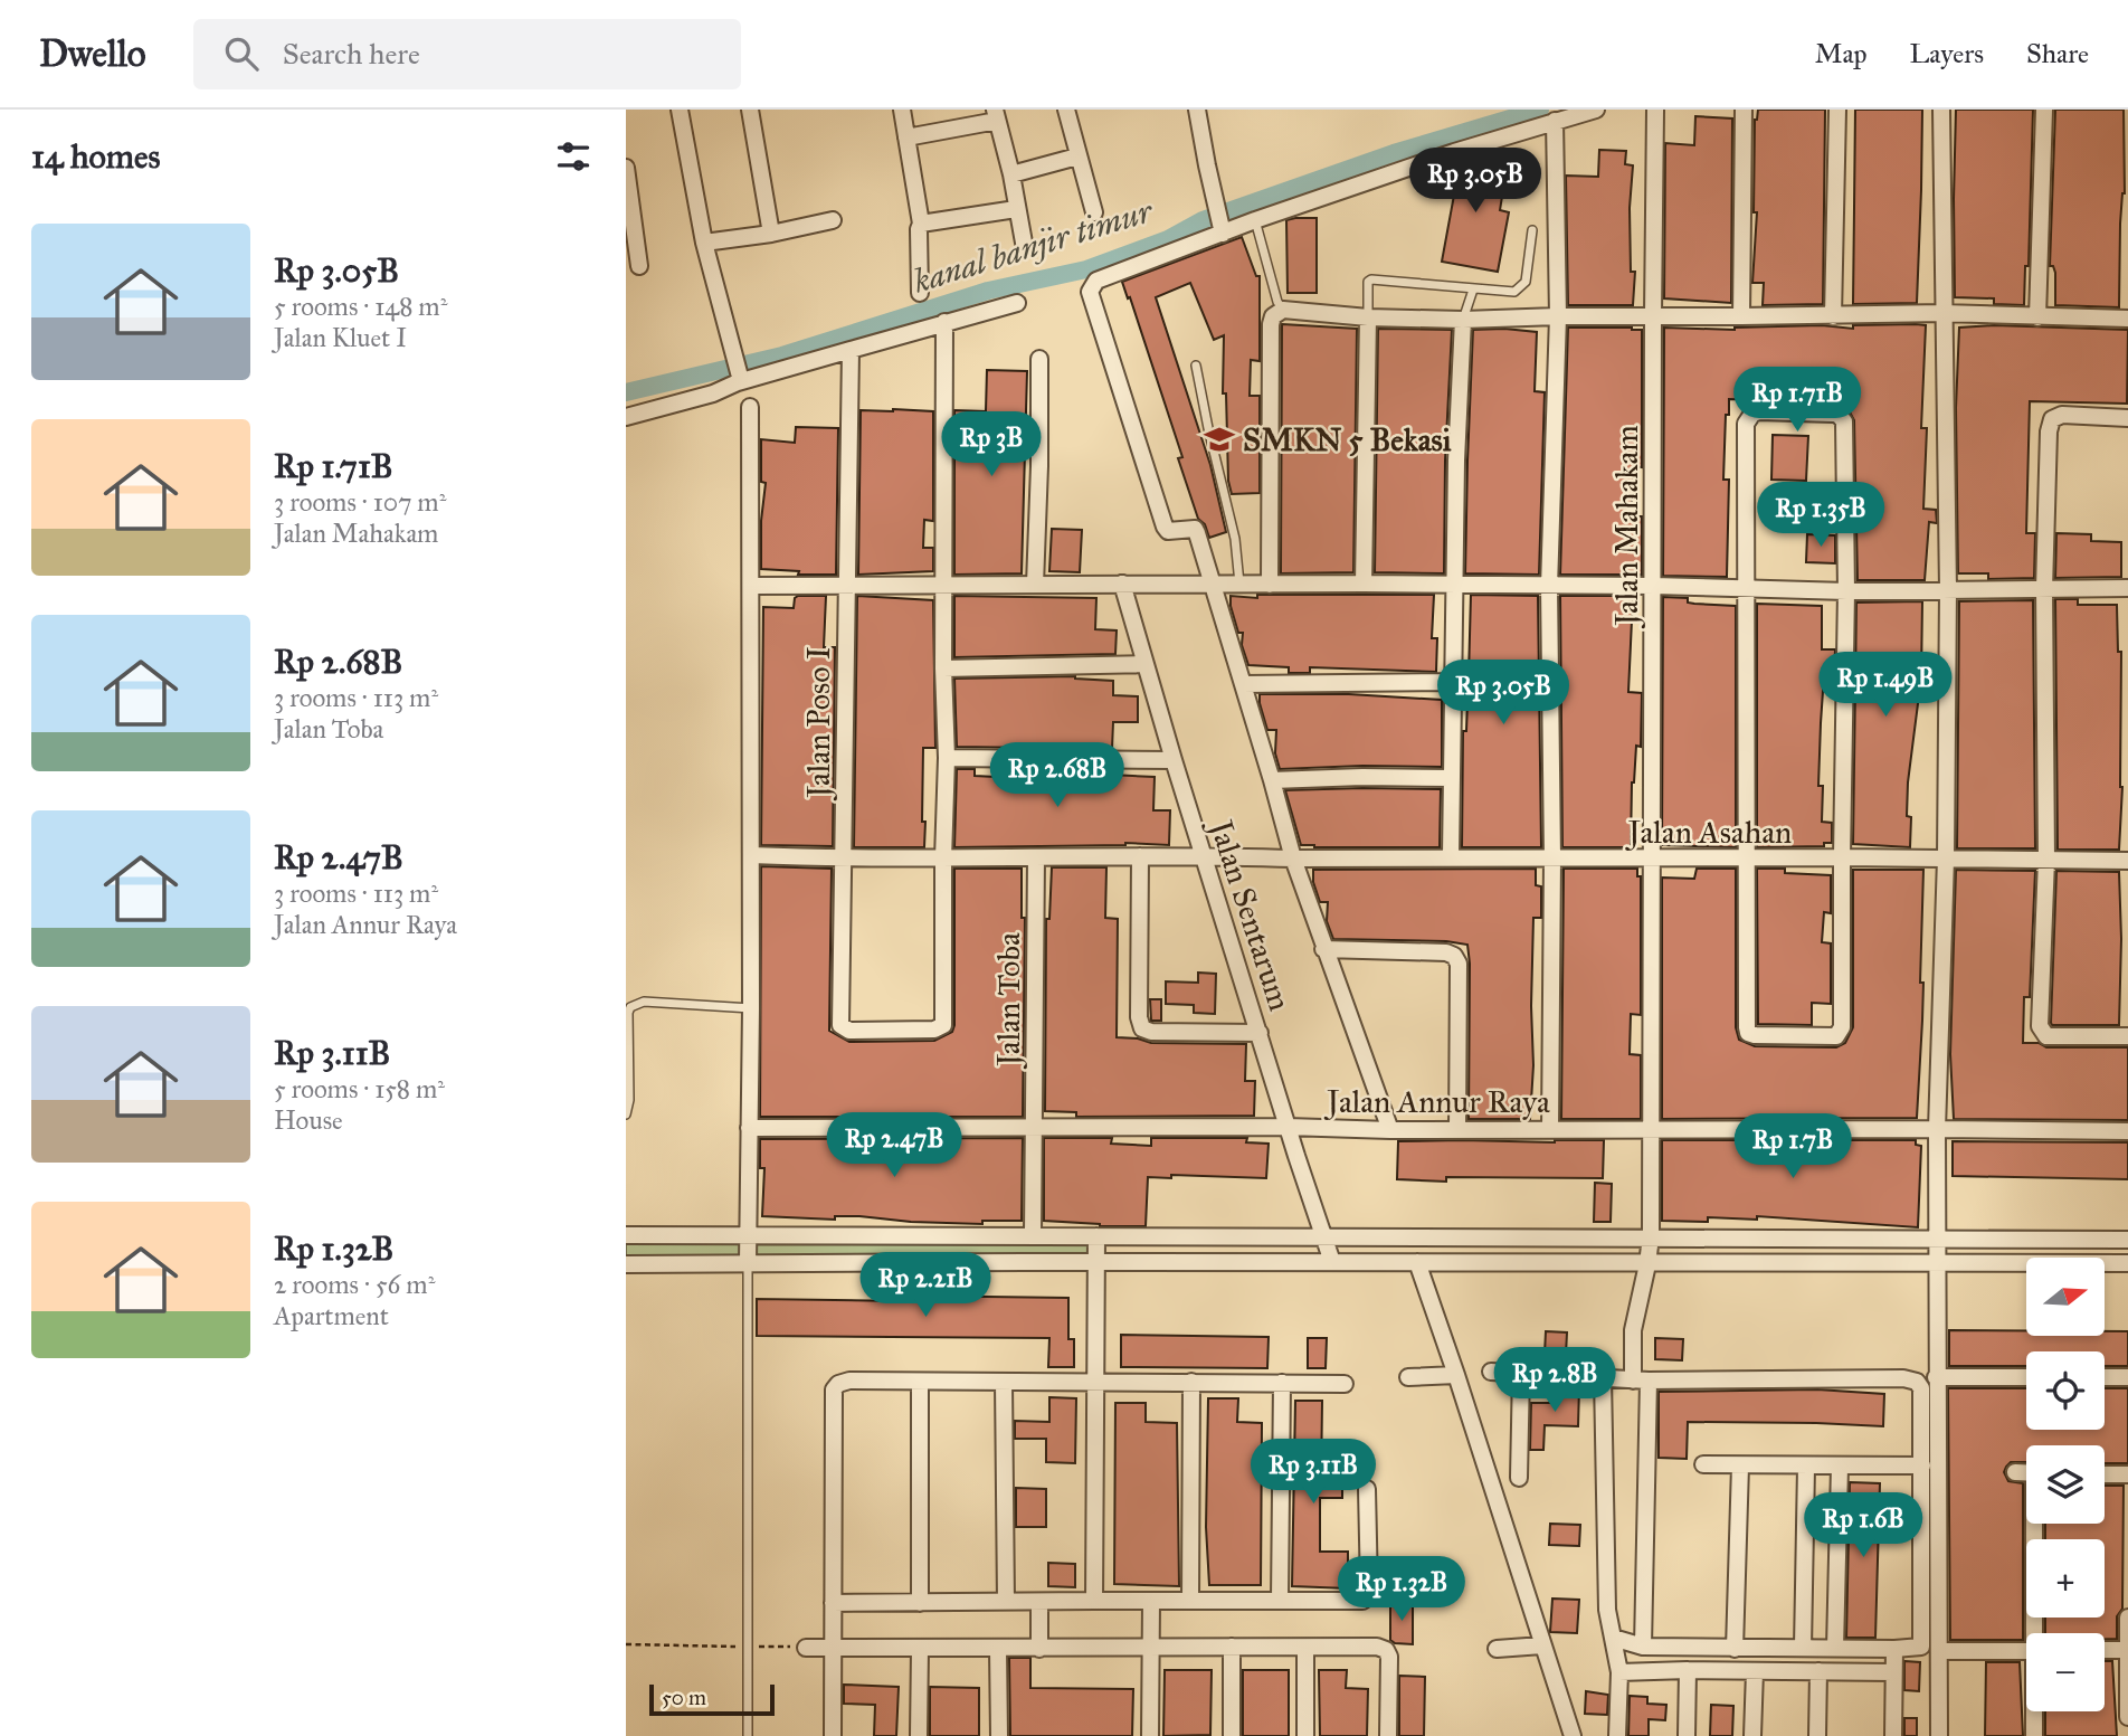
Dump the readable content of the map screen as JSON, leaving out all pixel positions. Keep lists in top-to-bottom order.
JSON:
{
  "streets": {
    "street": [
      "Jalan Mahakam",
      "Jalan Poso I",
      "Jalan Asahan",
      "Jalan Sentarum",
      "Jalan Toba",
      "Jalan Annur Raya"
    ]
  },
  "crossings": [
    ["Jalan Mahakam", "Jalan Asahan"],
    ["Jalan Mahakam", "Jalan Annur Raya"],
    ["Jalan Poso I", "Jalan Asahan"],
    ["Jalan Asahan", "Jalan Sentarum"],
    ["Jalan Asahan", "Jalan Toba"],
    ["Jalan Sentarum", "Jalan Annur Raya"],
    ["Jalan Toba", "Jalan Annur Raya"]
  ],
  "water": ["kanal banjir timur"],
  "places": {
    "school or university": ["SMKN 5 Bekasi"]
  },
  "scale_bar": "50 m",
  "north": "right",
  "page": {
    "header": "Dwello",
    "search": "Search here",
    "nav": ["Map", "Layers", "Share"],
    "heading": "14 homes",
    "price": [
      "Rp 3.05B",
      "Rp 1.71B",
      "Rp 3B",
      "Rp 1.35B",
      "Rp 1.49B",
      "Rp 3.05B",
      "Rp 2.68B",
      "Rp 2.47B",
      "Rp 1.7B",
      "Rp 2.21B",
      "Rp 2.8B",
      "Rp 3.11B",
      "Rp 1.6B",
      "Rp 1.32B"
    ],
    "list": [
      {
        "name": "Rp 3.05B",
        "note": "5 rooms · 148 m² · Jalan Kluet I"
      },
      {
        "name": "Rp 1.71B",
        "note": "3 rooms · 107 m² · Jalan Mahakam"
      },
      {
        "name": "Rp 2.68B",
        "note": "3 rooms · 113 m² · Jalan Toba"
      },
      {
        "name": "Rp 2.47B",
        "note": "3 rooms · 113 m² · Jalan Annur Raya"
      },
      {
        "name": "Rp 3.11B",
        "note": "5 rooms · 158 m² · House"
      },
      {
        "name": "Rp 1.32B",
        "note": "2 rooms · 56 m² · Apartment"
      }
    ],
    "map_buttons": ["+", "−"],
    "scale": "50 m"
  }
}
